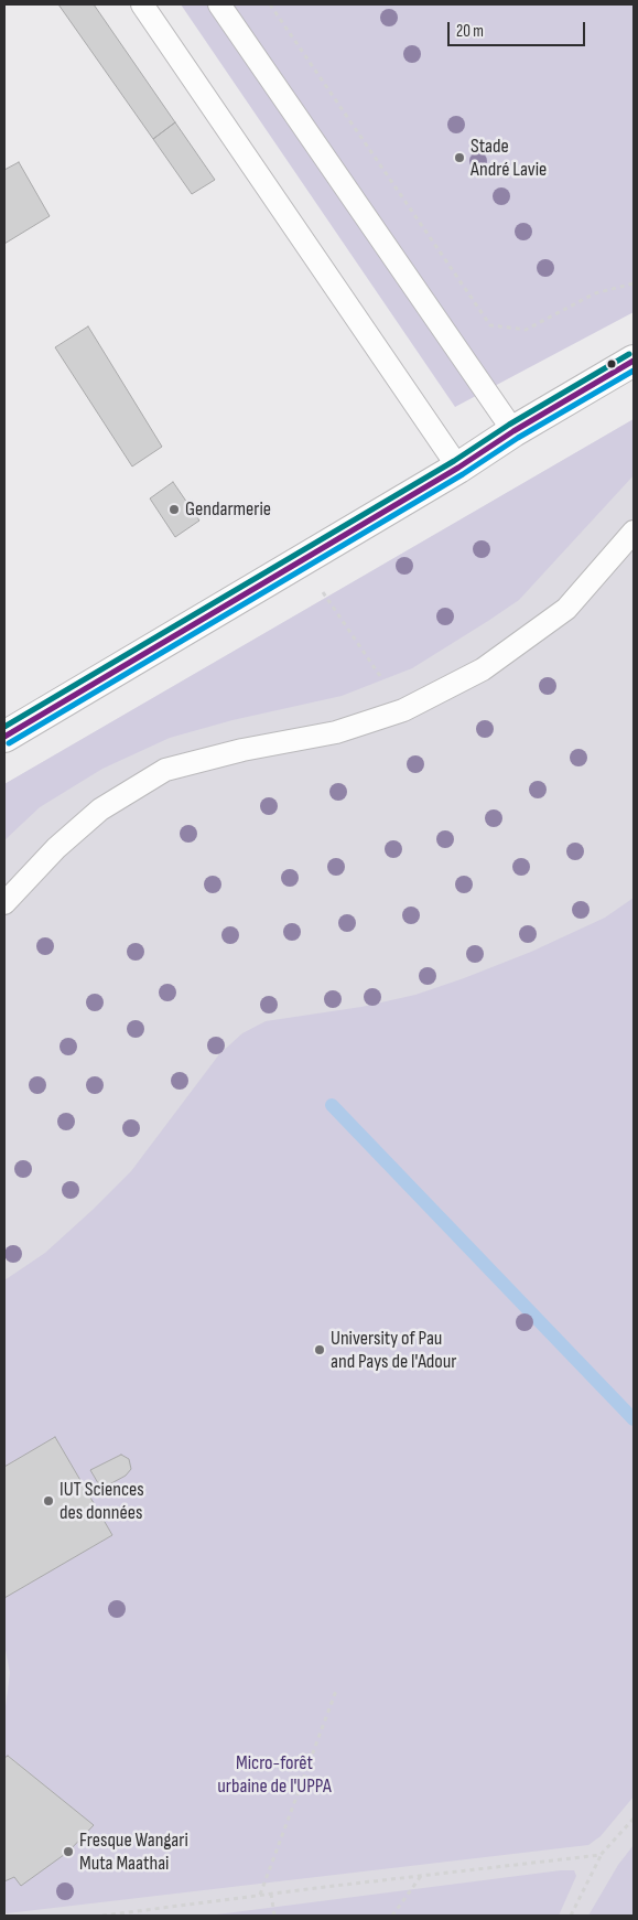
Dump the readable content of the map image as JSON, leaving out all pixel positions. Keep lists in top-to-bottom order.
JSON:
{
  "parks": ["Micro-forêt urbaine de l'UPPA"],
  "places": [
    "Stade André Lavie",
    "Gendarmerie",
    "University of Pau and Pays de l'Adour",
    "IUT Sciences des données",
    "Fresque Wangari Muta Maathai"
  ],
  "scale_bar": "20 m"
}
